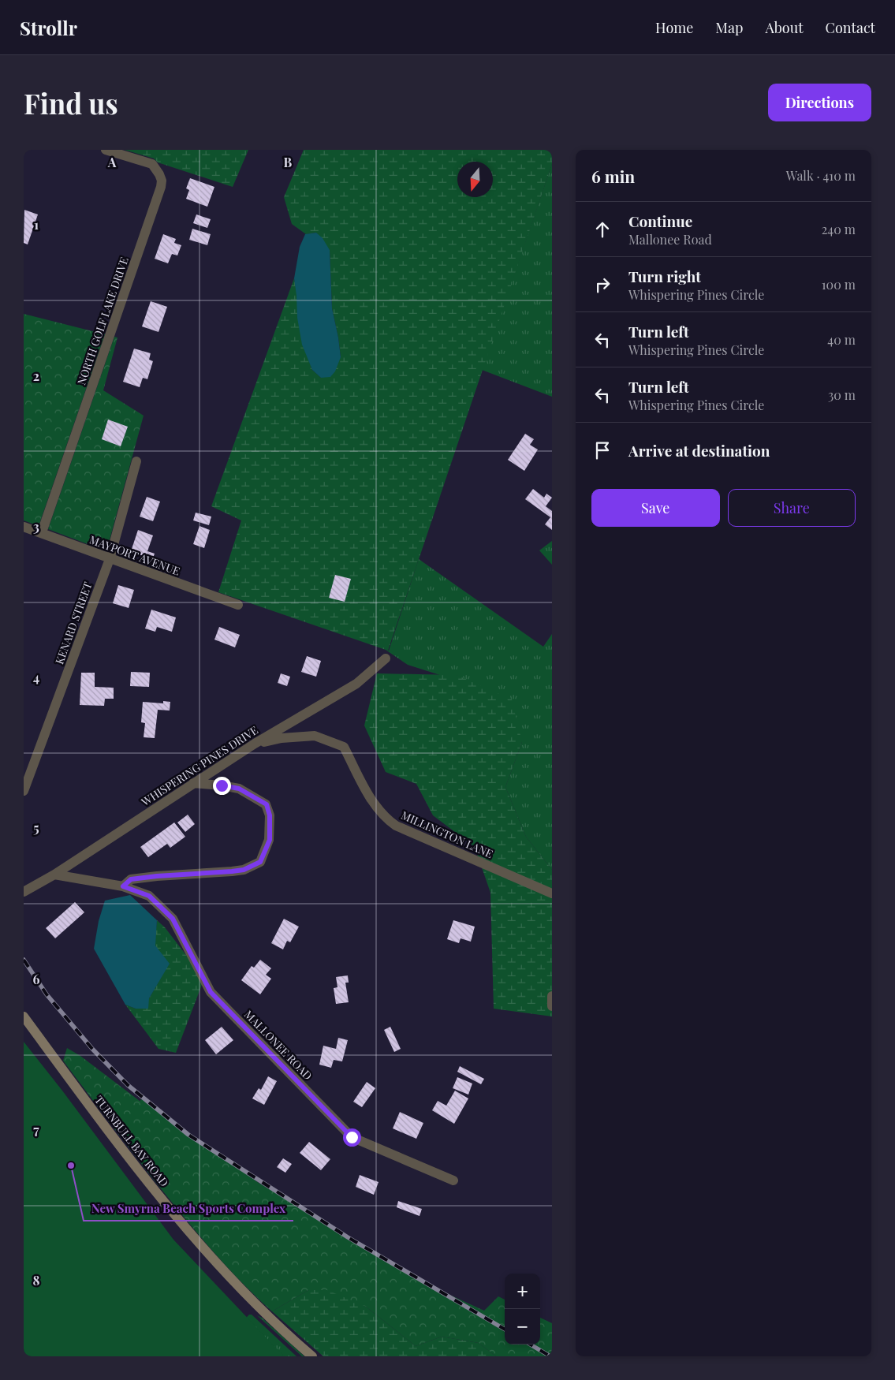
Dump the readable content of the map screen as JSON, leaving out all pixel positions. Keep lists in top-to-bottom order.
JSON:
{
  "streets": {
    "street": [
      "NORTH GOLF LAKE DRIVE",
      "MAYPORT AVENUE",
      "KENARD STREET",
      "WHISPERING PINES DRIVE",
      "MILLINGTON LANE",
      "MALLONEE ROAD",
      "TURNBULL BAY ROAD"
    ]
  },
  "crossings": [
    ["NORTH GOLF LAKE DRIVE", "MAYPORT AVENUE"],
    ["MAYPORT AVENUE", "KENARD STREET"],
    ["WHISPERING PINES DRIVE", "MILLINGTON LANE"],
    ["WHISPERING PINES DRIVE", "MALLONEE ROAD"]
  ],
  "places": ["New Smyrna Beach Sports Complex"],
  "north": "bottom",
  "page": {
    "header": "Strollr",
    "nav": [
      "Home",
      "Map",
      "About",
      "Contact"
    ],
    "buttons": [
      "Directions",
      ["Save", "Share"]
    ],
    "title": "Find us",
    "heading": ["6 min", "Walk · 410 m"],
    "list": [
      ["Continue", "Mallonee Road", "240 m"],
      ["Turn right", "Whispering Pines Circle", "100 m"],
      ["Turn left", "Whispering Pines Circle", "40 m"],
      ["Turn left", "Whispering Pines Circle", "30 m"],
      "Arrive at destination"
    ],
    "map_buttons": ["+", "−"]
  },
  "grid": {
    "columns": ["A", "B"],
    "rows": [
      "1",
      "2",
      "3",
      "4",
      "5",
      "6",
      "7",
      "8"
    ]
  }
}
